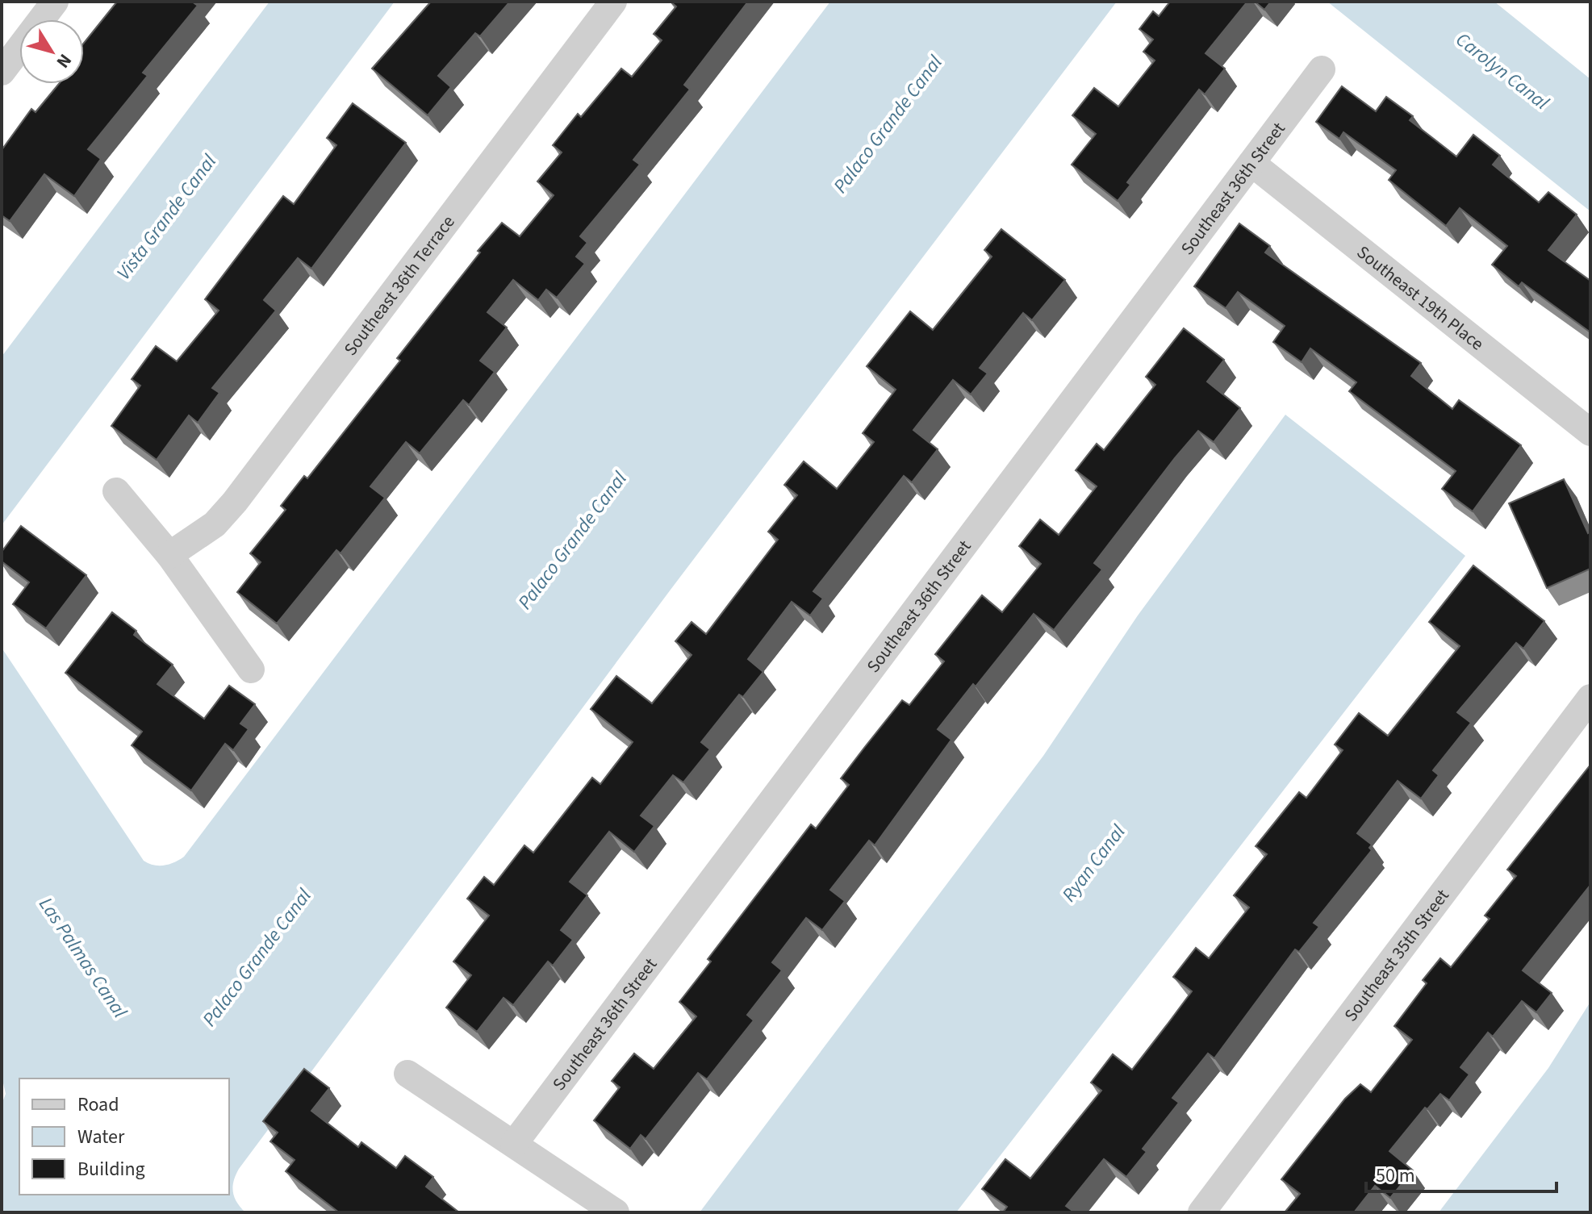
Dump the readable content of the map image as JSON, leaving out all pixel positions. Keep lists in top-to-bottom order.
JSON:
{
  "streets": {
    "street": [
      "Southeast 36th Street",
      "Southeast 36th Terrace",
      "Southeast 19th Place",
      "Southeast 35th Street"
    ]
  },
  "crossings": [
    ["Southeast 36th Street", "Southeast 19th Place"]
  ],
  "water": [
    "Carolyn Canal",
    "Palaco Grande Canal",
    "Vista Grande Canal",
    "Ryan Canal",
    "Las Palmas Canal"
  ],
  "legend": ["Road", "Water", "Building"],
  "scale_bar": "50 m",
  "north": "bottom right"
}
